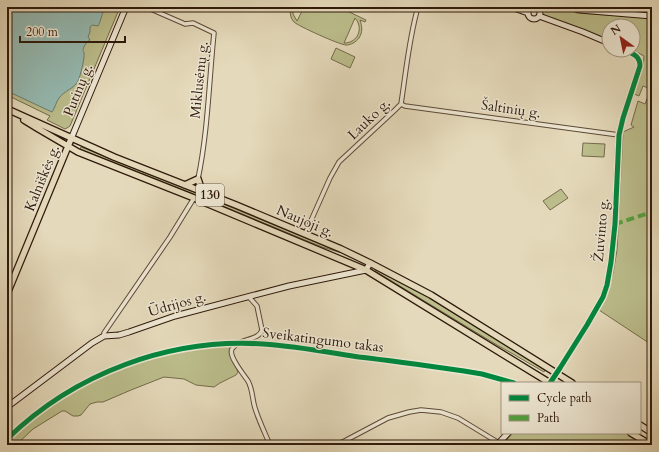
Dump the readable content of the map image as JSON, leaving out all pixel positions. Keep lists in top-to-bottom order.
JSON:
{
  "streets": {
    "main road": ["Kalniškės g.", "130", "Naujoji g."],
    "street": [
      "Miklusėnų g.",
      "Putinų g.",
      "Šaltinių g.",
      "Lauko g.",
      "Žuvinto g.",
      "Ūdrijos g."
    ],
    "cycle path": ["Sveikatingumo takas"]
  },
  "crossings": [
    ["Putinų g.", "Kalniškės g."],
    ["Putinų g.", "Naujoji g."],
    ["Šaltinių g.", "Lauko g."],
    ["Šaltinių g.", "Žuvinto g."],
    ["Lauko g.", "Naujoji g."],
    ["Kalniškės g.", "Naujoji g."],
    ["Naujoji g.", "Žuvinto g."],
    ["Naujoji g.", "Ūdrijos g."]
  ],
  "legend": ["Cycle path", "Path"],
  "scale_bar": "200 m",
  "north": "top left"
}
